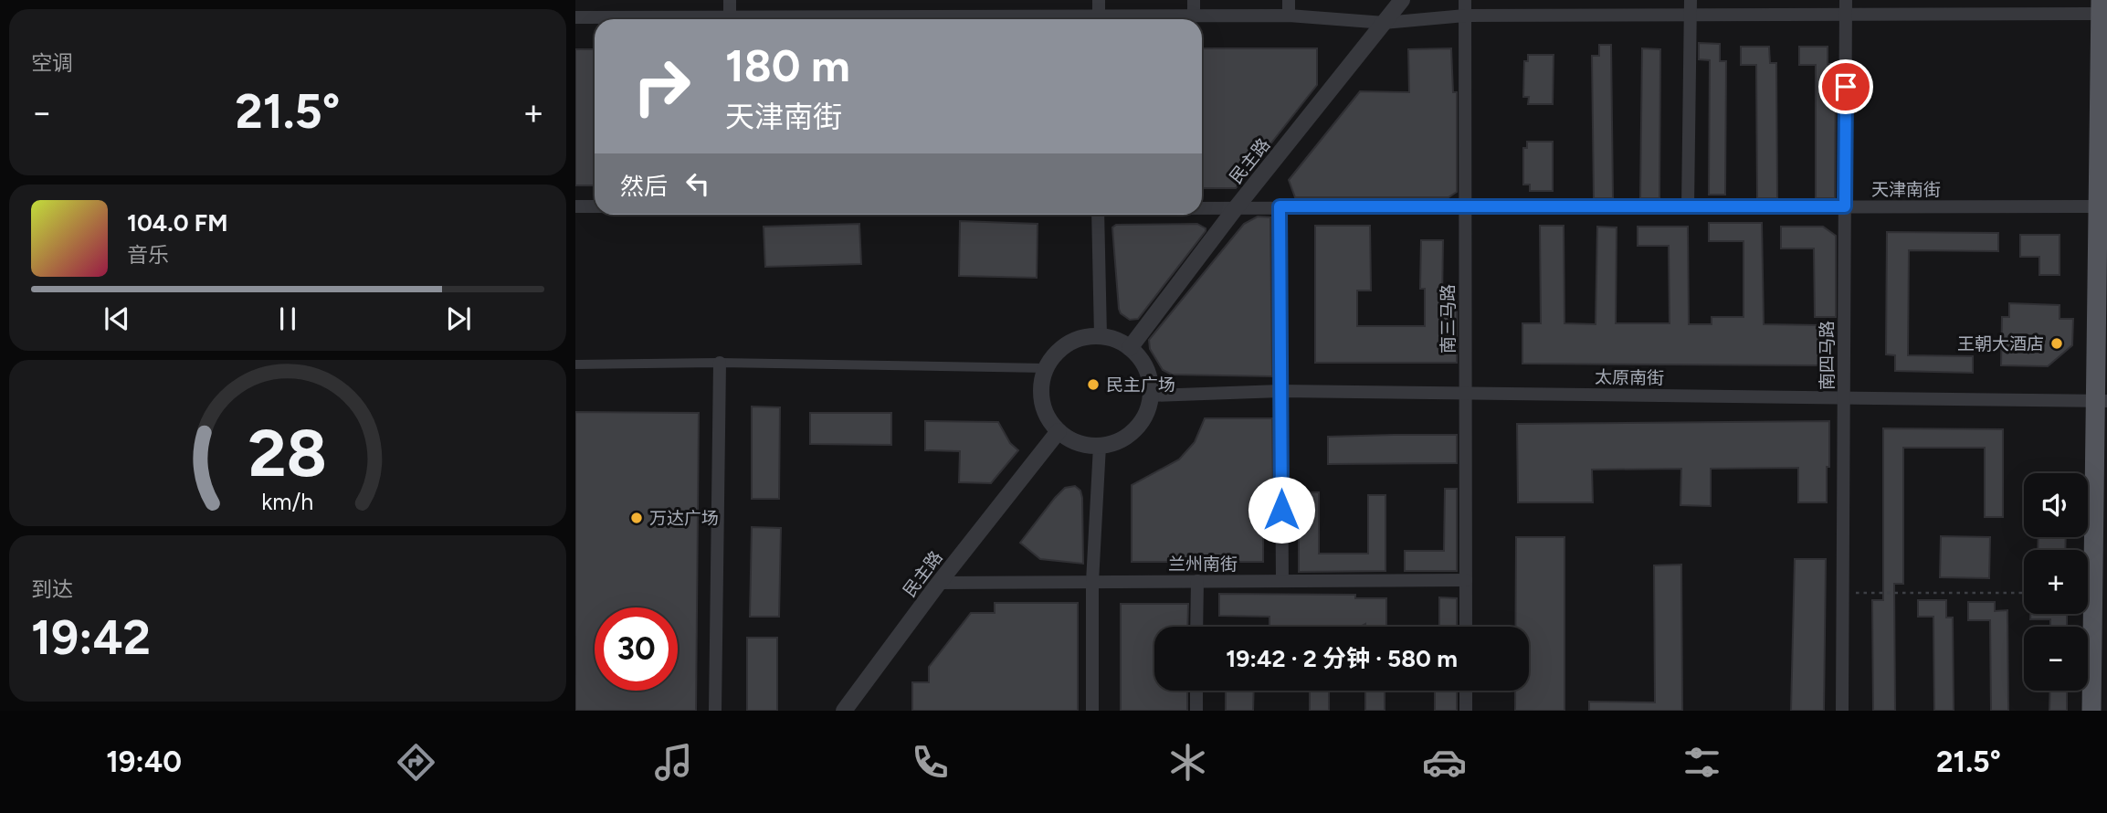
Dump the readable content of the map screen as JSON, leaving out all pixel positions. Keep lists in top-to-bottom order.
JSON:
{
  "streets": {
    "street": [
      "民主路",
      "天津南街",
      "南三马路",
      "南四马路",
      "太原南街",
      "兰州南街"
    ]
  },
  "crossings": [
    ["民主路", "天津南街"],
    ["民主路", "太原南街"],
    ["民主路", "兰州南街"],
    ["天津南街", "南三马路"],
    ["天津南街", "南四马路"],
    ["南三马路", "太原南街"],
    ["南三马路", "兰州南街"],
    ["南四马路", "太原南街"]
  ],
  "places": ["王朝大酒店", "民主广场", "万达广场"],
  "page": {
    "tile": [
      "空调",
      ["到达", "19:42"]
    ],
    "turn": ["180 m", "天津南街"],
    "heat": ["−", "21.5°", "+"],
    "then": "然后",
    "song": ["104.0 FM", "音乐"],
    "map_buttons": ["+", "−"],
    "limit": "30",
    "trip": "19:42 · 2 分钟 · 580 m",
    "tabs": ["19:40", "21.5°"],
    "gauge": ["28", "km/h"]
  }
}
